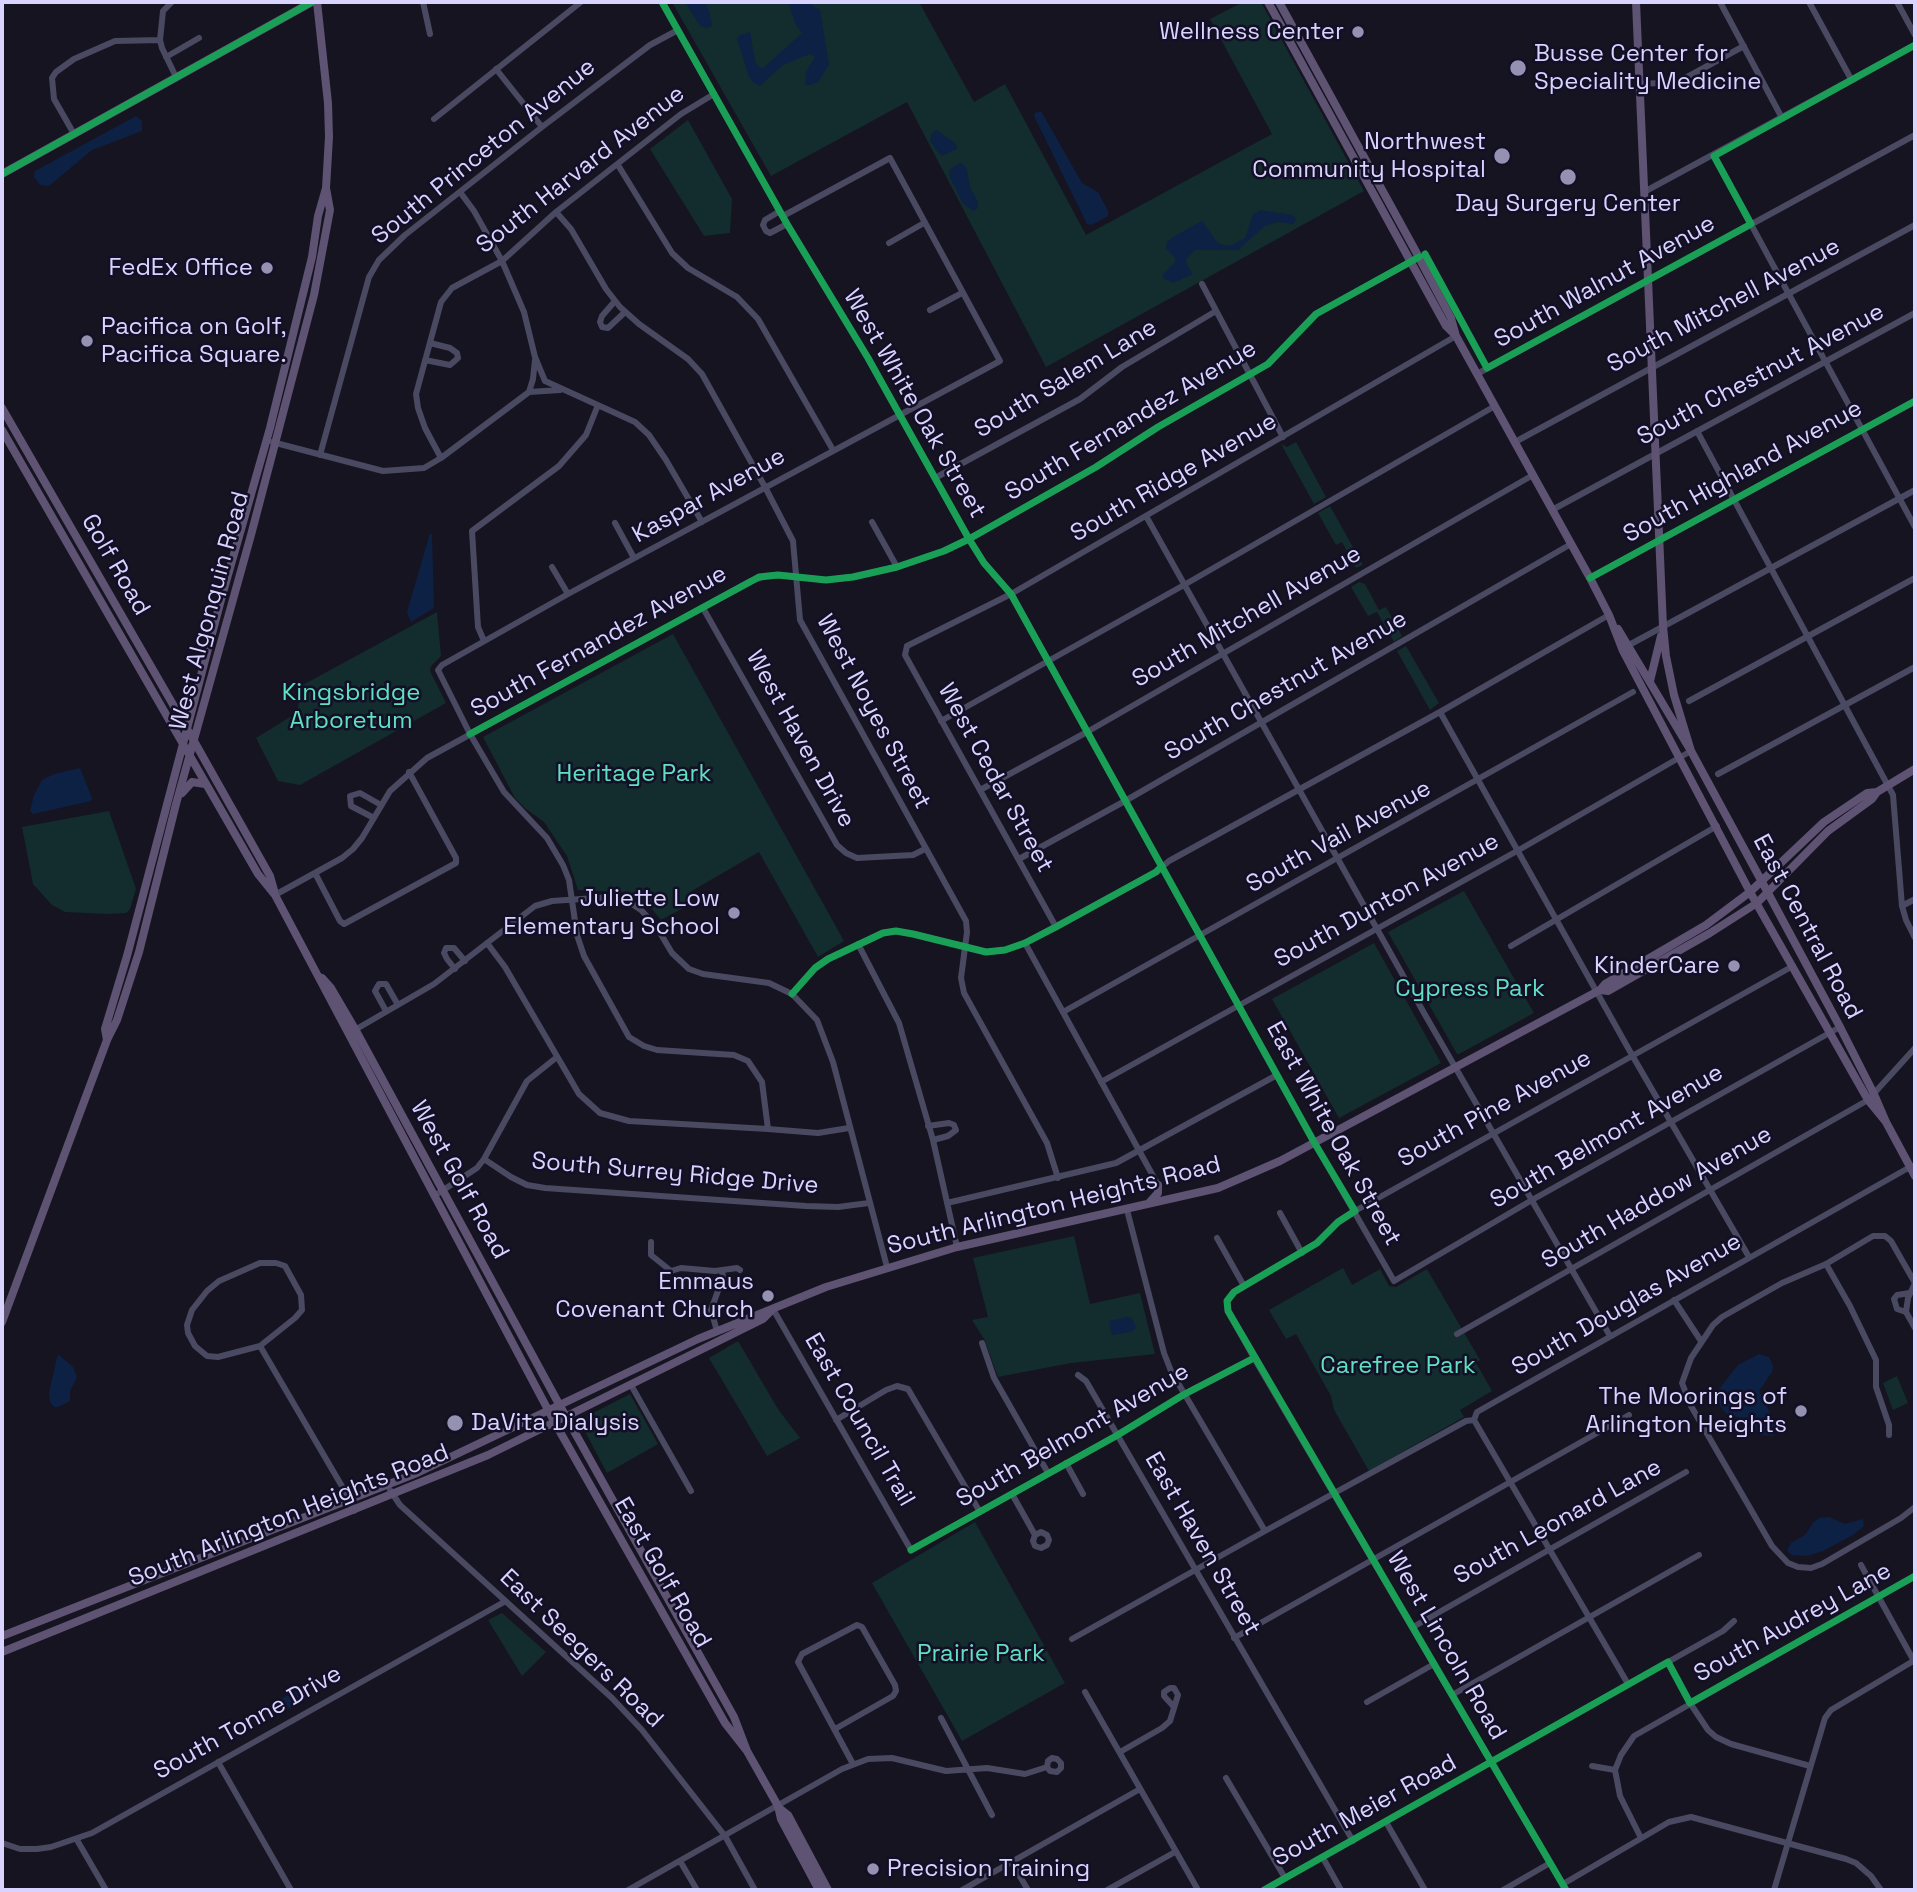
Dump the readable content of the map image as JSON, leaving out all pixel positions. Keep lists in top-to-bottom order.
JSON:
{
  "streets": {
    "main road": [
      "Golf Road",
      "West Algonquin Road",
      "East Central Road",
      "West Golf Road",
      "South Arlington Heights Road",
      "East Golf Road"
    ],
    "street": [
      "South Princeton Avenue",
      "South Harvard Avenue",
      "South Walnut Avenue",
      "South Mitchell Avenue",
      "South Chestnut Avenue",
      "South Salem Lane",
      "West White Oak Street",
      "South Fernandez Avenue",
      "South Highland Avenue",
      "South Ridge Avenue",
      "Kaspar Avenue",
      "West Noyes Street",
      "West Haven Drive",
      "West Cedar Street",
      "South Vail Avenue",
      "South Dunton Avenue",
      "South Pine Avenue",
      "East White Oak Street",
      "South Belmont Avenue",
      "South Surrey Ridge Drive",
      "South Haddow Avenue",
      "South Douglas Avenue",
      "East Council Trail",
      "South Leonard Lane",
      "East Haven Street",
      "South Audrey Lane",
      "West Lincoln Road",
      "East Seegers Road",
      "South Tonne Drive",
      "South Meier Road"
    ]
  },
  "crossings": [
    ["South Princeton Avenue", "West White Oak Street"],
    ["South Harvard Avenue", "West White Oak Street"],
    ["South Harvard Avenue", "West Noyes Street"],
    ["South Mitchell Avenue", "West White Oak Street"],
    ["South Mitchell Avenue", "West Cedar Street"],
    ["South Chestnut Avenue", "West White Oak Street"],
    ["South Chestnut Avenue", "West Cedar Street"],
    ["South Salem Lane", "West White Oak Street"],
    ["West White Oak Street", "South Fernandez Avenue"],
    ["West White Oak Street", "South Ridge Avenue"],
    ["West White Oak Street", "Kaspar Avenue"],
    ["West White Oak Street", "South Vail Avenue"],
    ["West White Oak Street", "South Dunton Avenue"],
    ["West White Oak Street", "East White Oak Street"],
    ["South Fernandez Avenue", "Kaspar Avenue"],
    ["South Fernandez Avenue", "West Noyes Street"],
    ["South Fernandez Avenue", "West Haven Drive"],
    ["South Fernandez Avenue", "West Golf Road"],
    ["South Ridge Avenue", "West Cedar Street"],
    ["Kaspar Avenue", "West Noyes Street"],
    ["Golf Road", "West Algonquin Road"],
    ["Golf Road", "West Golf Road"],
    ["West Algonquin Road", "West Golf Road"],
    ["West Noyes Street", "West Haven Drive"],
    ["South Dunton Avenue", "East Central Road"],
    ["South Dunton Avenue", "East White Oak Street"],
    ["East Central Road", "South Pine Avenue"],
    ["East Central Road", "South Belmont Avenue"],
    ["East Central Road", "South Haddow Avenue"],
    ["East Central Road", "South Arlington Heights Road"],
    ["East Central Road", "South Douglas Avenue"],
    ["South Pine Avenue", "East White Oak Street"],
    ["South Pine Avenue", "West Lincoln Road"],
    ["East White Oak Street", "South Belmont Avenue"],
    ["East White Oak Street", "South Arlington Heights Road"],
    ["South Belmont Avenue", "East Council Trail"],
    ["South Belmont Avenue", "East Haven Street"],
    ["South Belmont Avenue", "West Lincoln Road"],
    ["West Golf Road", "South Arlington Heights Road"],
    ["West Golf Road", "East Golf Road"],
    ["South Arlington Heights Road", "East Council Trail"],
    ["South Arlington Heights Road", "East Golf Road"],
    ["South Arlington Heights Road", "East Seegers Road"],
    ["South Douglas Avenue", "East Haven Street"],
    ["South Douglas Avenue", "West Lincoln Road"],
    ["South Leonard Lane", "West Lincoln Road"],
    ["East Haven Street", "South Meier Road"],
    ["West Lincoln Road", "South Meier Road"],
    ["East Seegers Road", "South Tonne Drive"]
  ],
  "parks": [
    "Kingsbridge Arboretum",
    "Heritage Park",
    "Cypress Park",
    "Carefree Park",
    "Prairie Park"
  ],
  "places": [
    "Wellness Center",
    "Busse Center for Speciality Medicine",
    "Northwest Community Hospital",
    "Day Surgery Center",
    "FedEx Office",
    "Pacifica on Golf, Pacifica Square.",
    "Juliette Low Elementary School",
    "KinderCare",
    "Emmaus Covenant Church",
    "The Moorings of Arlington Heights",
    "DaVita Dialysis",
    "Precision Training"
  ]
}
